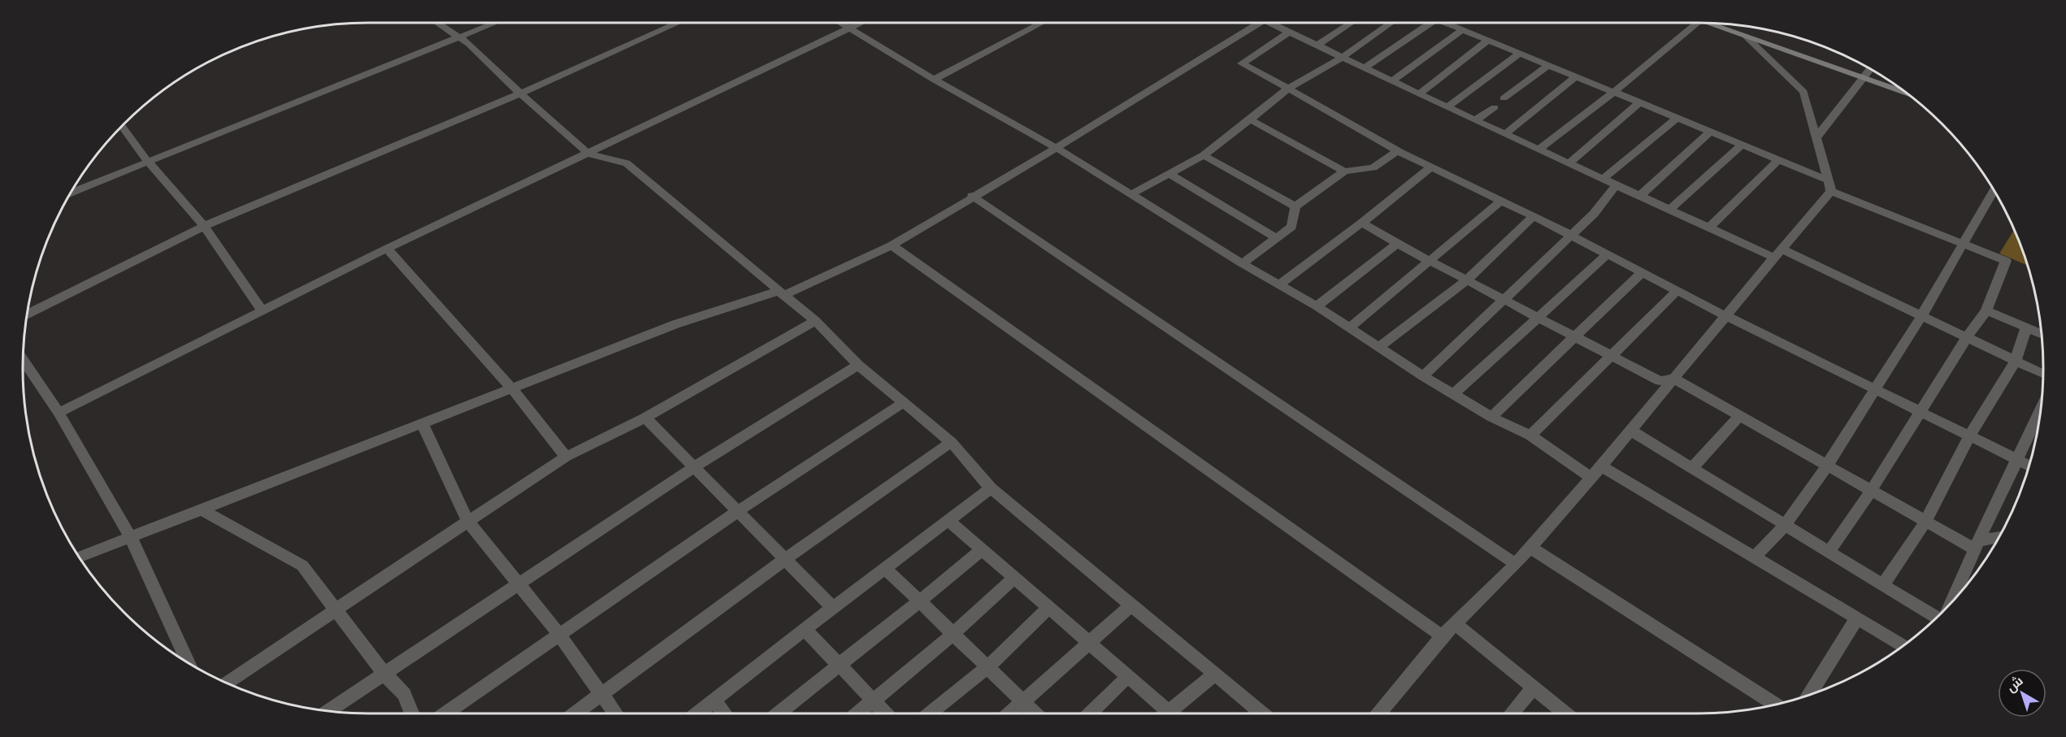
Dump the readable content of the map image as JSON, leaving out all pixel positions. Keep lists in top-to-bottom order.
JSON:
{
  "north": "top left"
}
